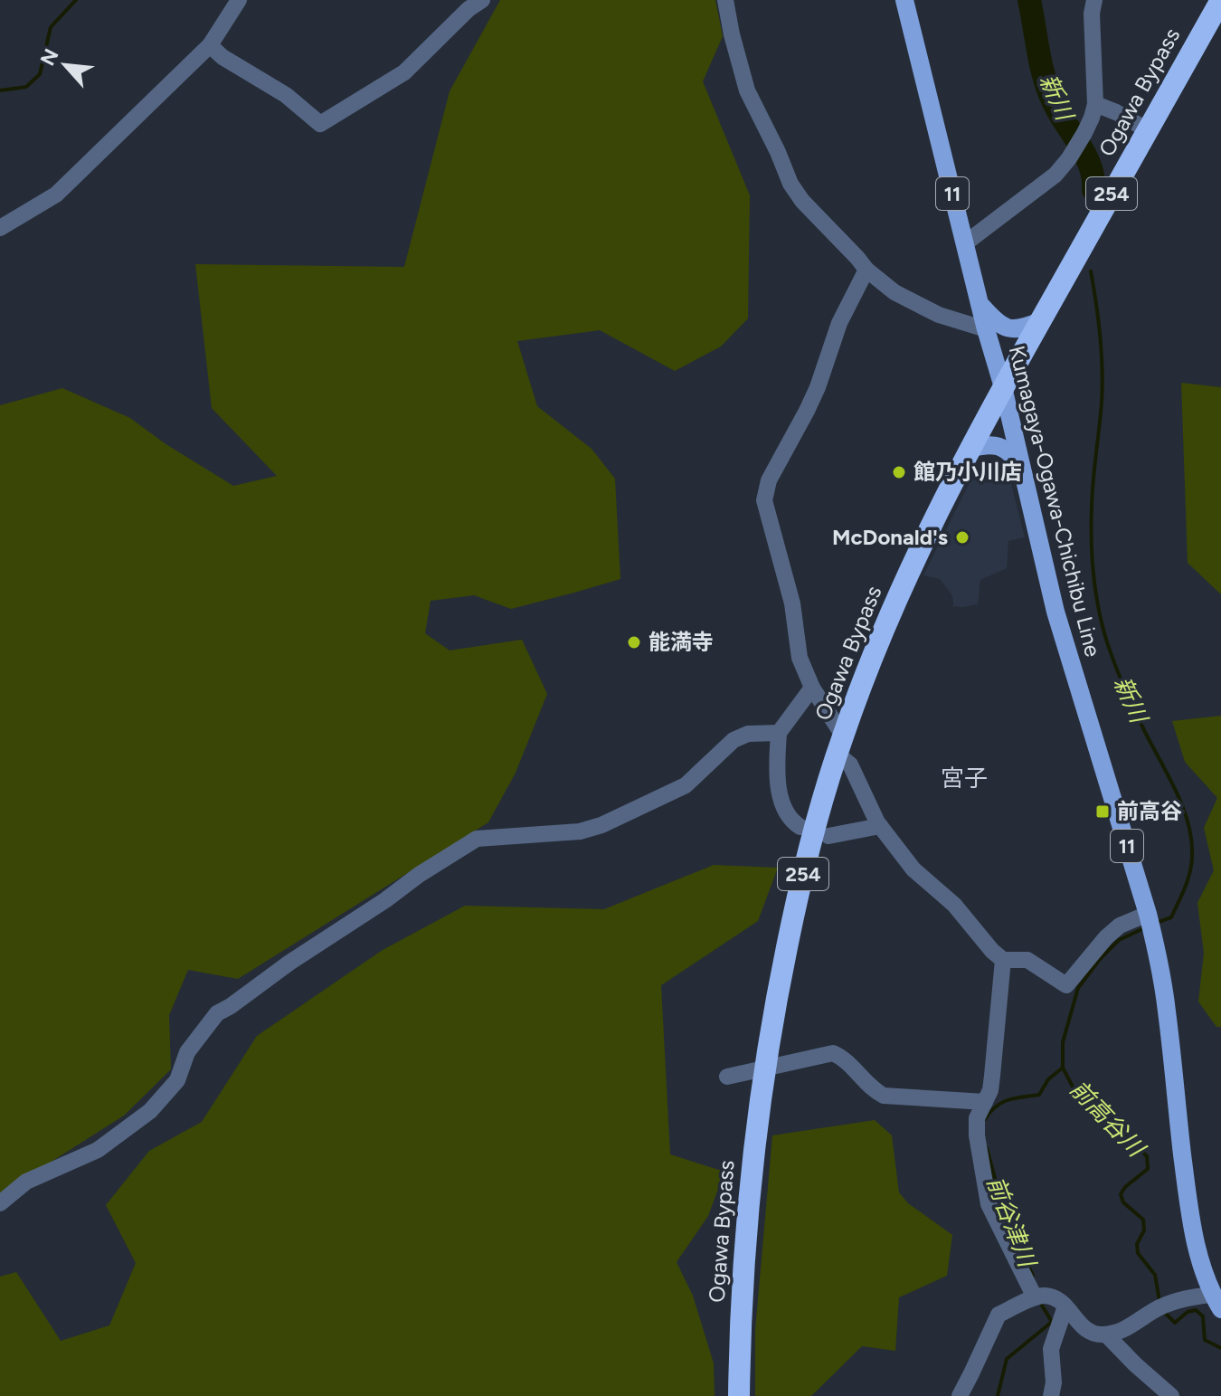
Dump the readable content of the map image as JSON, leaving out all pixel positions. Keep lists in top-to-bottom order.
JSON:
{
  "streets": {
    "highway": ["Ogawa Bypass", "254"],
    "main road": ["11", "Kumagaya-Ogawa-Chichibu Line"]
  },
  "crossings": [
    ["Ogawa Bypass", "Kumagaya-Ogawa-Chichibu Line"]
  ],
  "districts": ["宮子"],
  "water": ["新川", "前高谷川", "前谷津川"],
  "places": {
    "other": ["館乃小川店", "McDonald's", "能満寺"],
    "transit": ["前高谷"]
  },
  "north": "top left"
}
